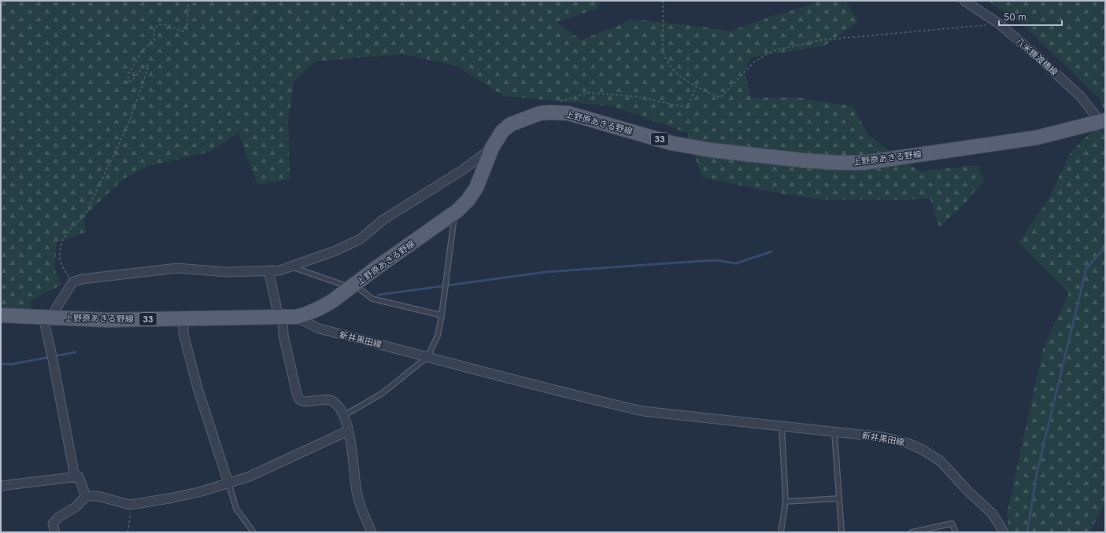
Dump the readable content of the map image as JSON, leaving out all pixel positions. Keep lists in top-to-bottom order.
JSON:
{
  "streets": {
    "main road": ["上野原あきる野線", "33"],
    "street": ["八米鏡渡橋線", "新井黒田線"]
  },
  "crossings": [
    ["八米鏡渡橋線", "上野原あきる野線"],
    ["上野原あきる野線", "新井黒田線"]
  ],
  "scale_bar": "50 m"
}
